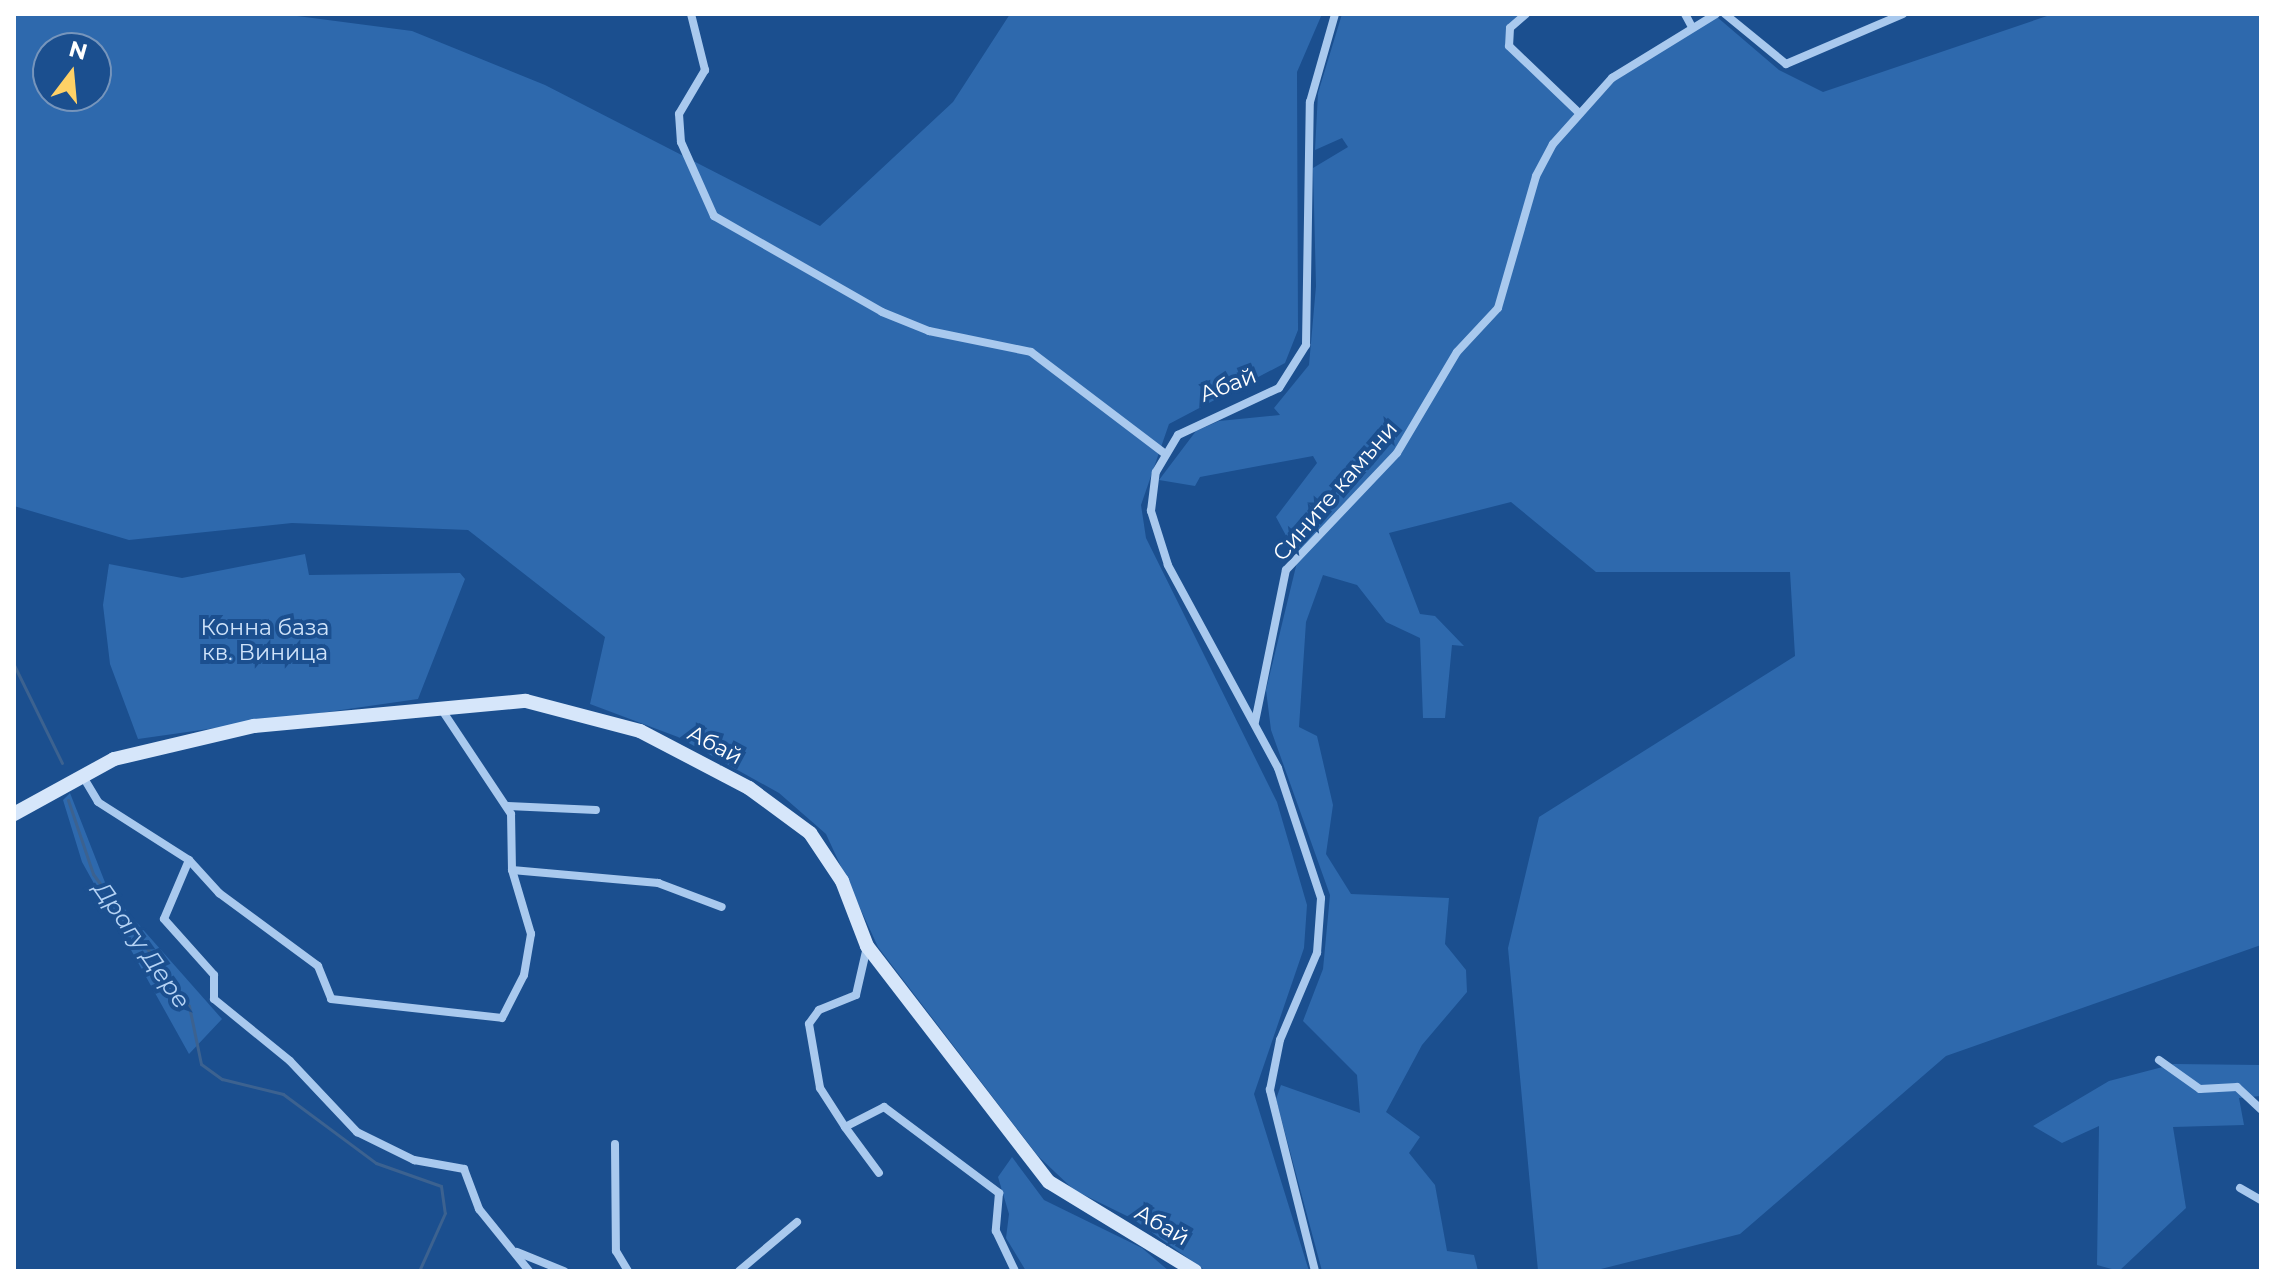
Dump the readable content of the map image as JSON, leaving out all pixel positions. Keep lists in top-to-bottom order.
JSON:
{
  "streets": {
    "street": ["Абай", "Сините камъни"]
  },
  "crossings": [
    ["Абай", "Сините камъни"]
  ],
  "water": ["Драгу Дере"],
  "parks": ["Конна база кв. Виница"],
  "north": "top"
}
